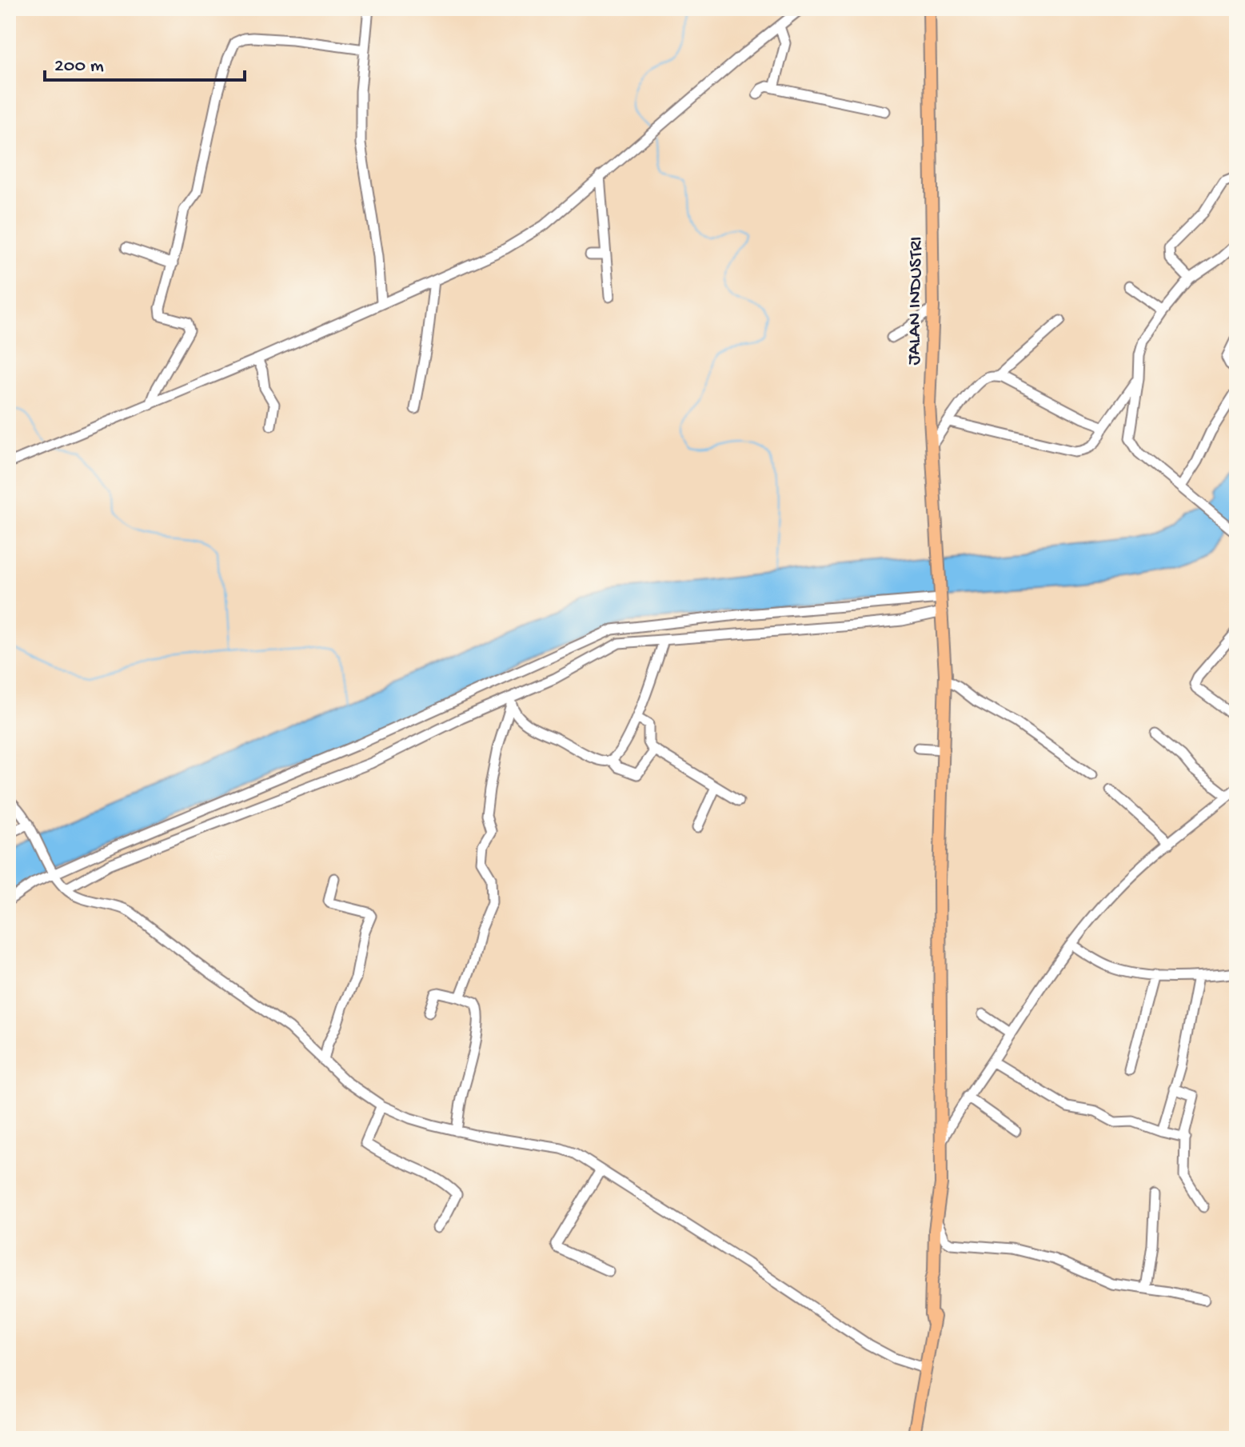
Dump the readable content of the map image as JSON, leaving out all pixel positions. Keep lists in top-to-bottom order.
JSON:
{
  "streets": {
    "main road": ["JALAN INDUSTRI"]
  },
  "scale_bar": "200 m"
}
